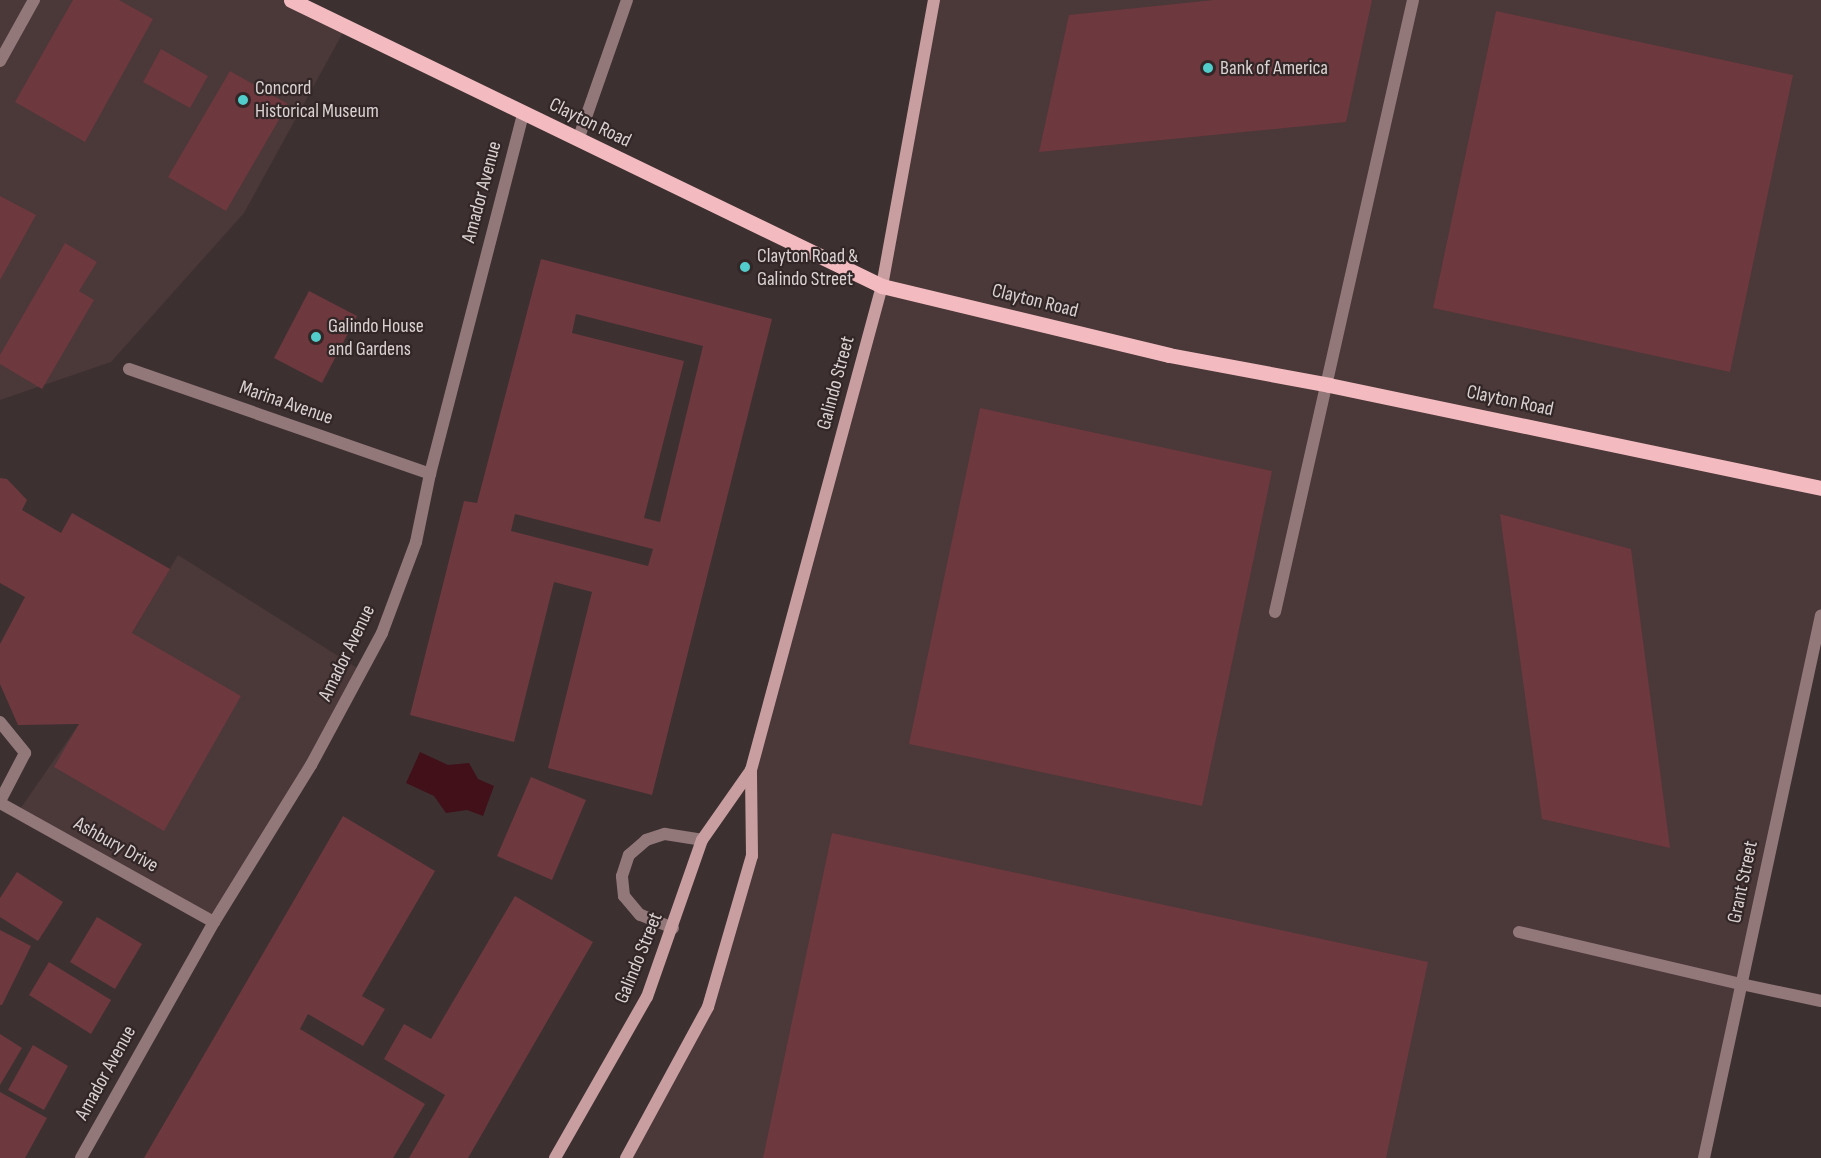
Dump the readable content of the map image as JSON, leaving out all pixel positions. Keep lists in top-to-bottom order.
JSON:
{
  "streets": {
    "main road": ["Clayton Road", "Galindo Street"],
    "street": [
      "Amador Avenue",
      "Marina Avenue",
      "Ashbury Drive",
      "Grant Street"
    ]
  },
  "crossings": [
    ["Clayton Road", "Amador Avenue"],
    ["Clayton Road", "Galindo Street"],
    ["Amador Avenue", "Marina Avenue"],
    ["Amador Avenue", "Ashbury Drive"]
  ],
  "places": [
    "Bank of America",
    "Concord Historical Museum",
    "Clayton Road & Galindo Street",
    "Galindo House and Gardens"
  ]
}
